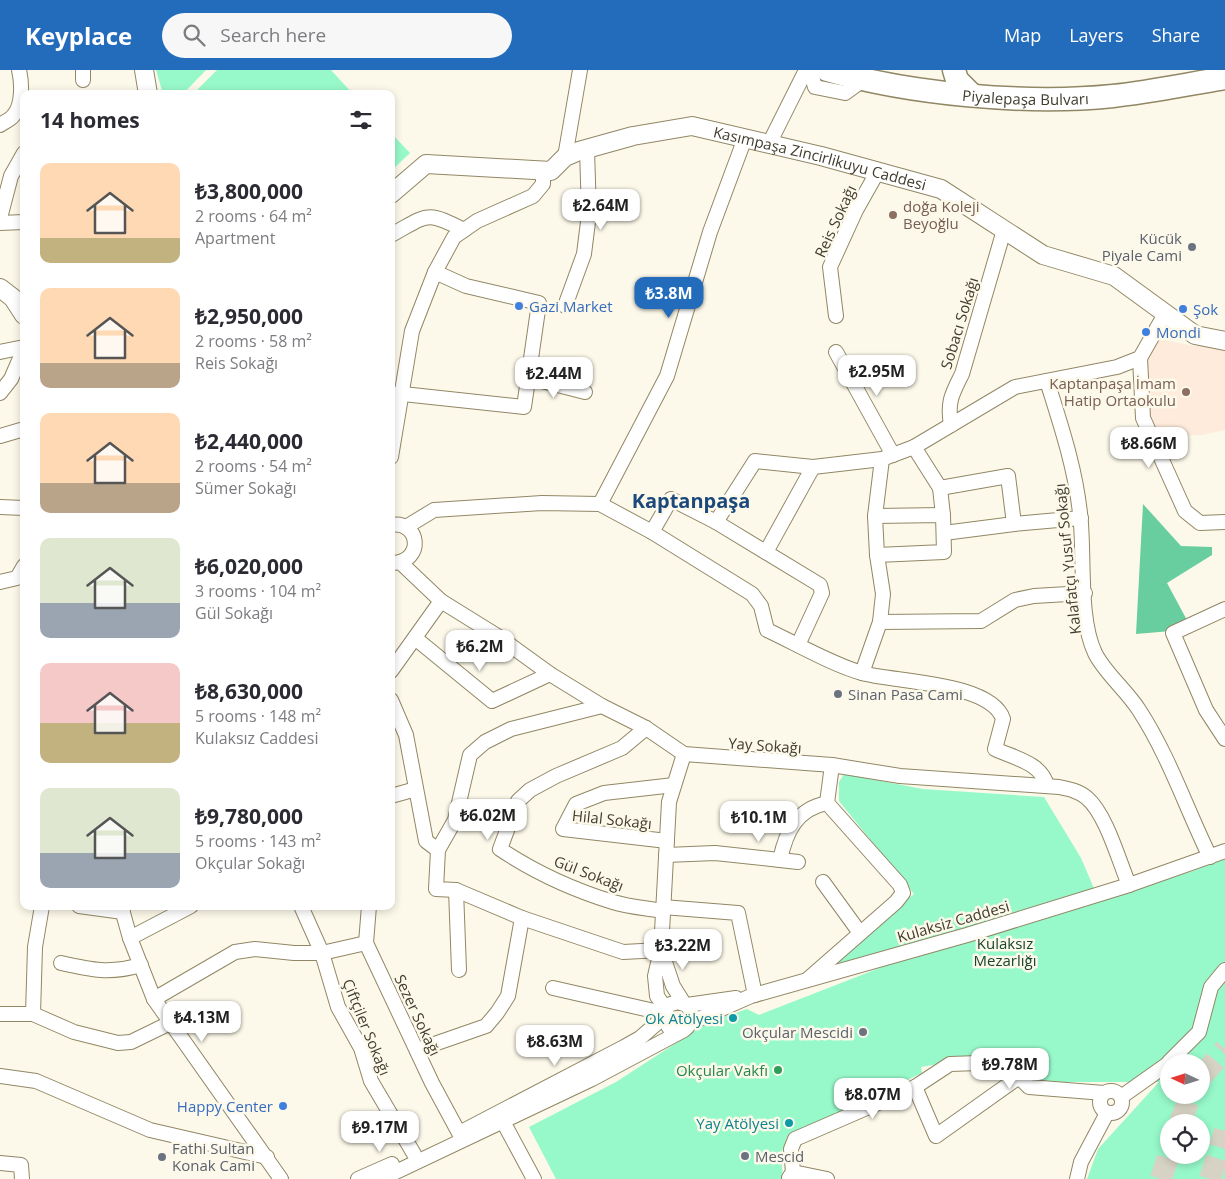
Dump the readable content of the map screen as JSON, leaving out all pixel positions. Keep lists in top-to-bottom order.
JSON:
{
  "streets": {
    "main road": ["Piyalepaşa Bulvarı"],
    "street": [
      "Kasımpaşa Zincirlikuyu Caddesi",
      "Reis Sokağı",
      "Sobacı Sokağı",
      "Kalafatçı Yusuf Sokağı",
      "Yay Sokağı",
      "Hilal Sokağı",
      "Gül Sokağı",
      "Kulaksiz Caddesi",
      "Sezer Sokağı",
      "Çiftçiler Sokağı"
    ]
  },
  "crossings": [
    ["Kasımpaşa Zincirlikuyu Caddesi", "Reis Sokağı"],
    ["Kasımpaşa Zincirlikuyu Caddesi", "Sobacı Sokağı"],
    ["Kalafatçı Yusuf Sokağı", "Kulaksiz Caddesi"],
    ["Yay Sokağı", "Kulaksiz Caddesi"]
  ],
  "districts": ["Kaptanpaşa"],
  "parks": ["Kulaksız Mezarlığı"],
  "places": [
    "doğa Koleji Beyoğlu",
    "Kücük Piyale Cami",
    "Gazi Market",
    "Şok",
    "Mondi",
    "Kaptanpaşa İmam Hatip Ortaokulu",
    "Sinan Pasa Cami",
    "Ok Atölyesi",
    "Okçular Mescidi",
    "Okçular Vakfı",
    "Happy Center",
    "Yay Atölyesi",
    "Mescid",
    "Fathi Sultan Konak Cami"
  ],
  "north": "left",
  "page": {
    "header": "Keyplace",
    "search": "Search here",
    "nav": ["Map", "Layers", "Share"],
    "heading": "14 homes",
    "list": [
      {
        "name": "₺3,800,000",
        "note": "2 rooms · 64 m² · Apartment"
      },
      {
        "name": "₺2,950,000",
        "note": "2 rooms · 58 m² · Reis Sokağı"
      },
      {
        "name": "₺2,440,000",
        "note": "2 rooms · 54 m² · Sümer Sokağı"
      },
      {
        "name": "₺6,020,000",
        "note": "3 rooms · 104 m² · Gül Sokağı"
      },
      {
        "name": "₺8,630,000",
        "note": "5 rooms · 148 m² · Kulaksız Caddesi"
      },
      {
        "name": "₺9,780,000",
        "note": "5 rooms · 143 m² · Okçular Sokağı"
      }
    ],
    "price": [
      "₺2.64M",
      "₺3.8M",
      "₺2.95M",
      "₺2.44M",
      "₺8.66M",
      "₺6.2M",
      "₺6.02M",
      "₺10.1M",
      "₺3.22M",
      "₺4.13M",
      "₺8.63M",
      "₺9.78M",
      "₺8.07M",
      "₺9.17M"
    ]
  }
}
